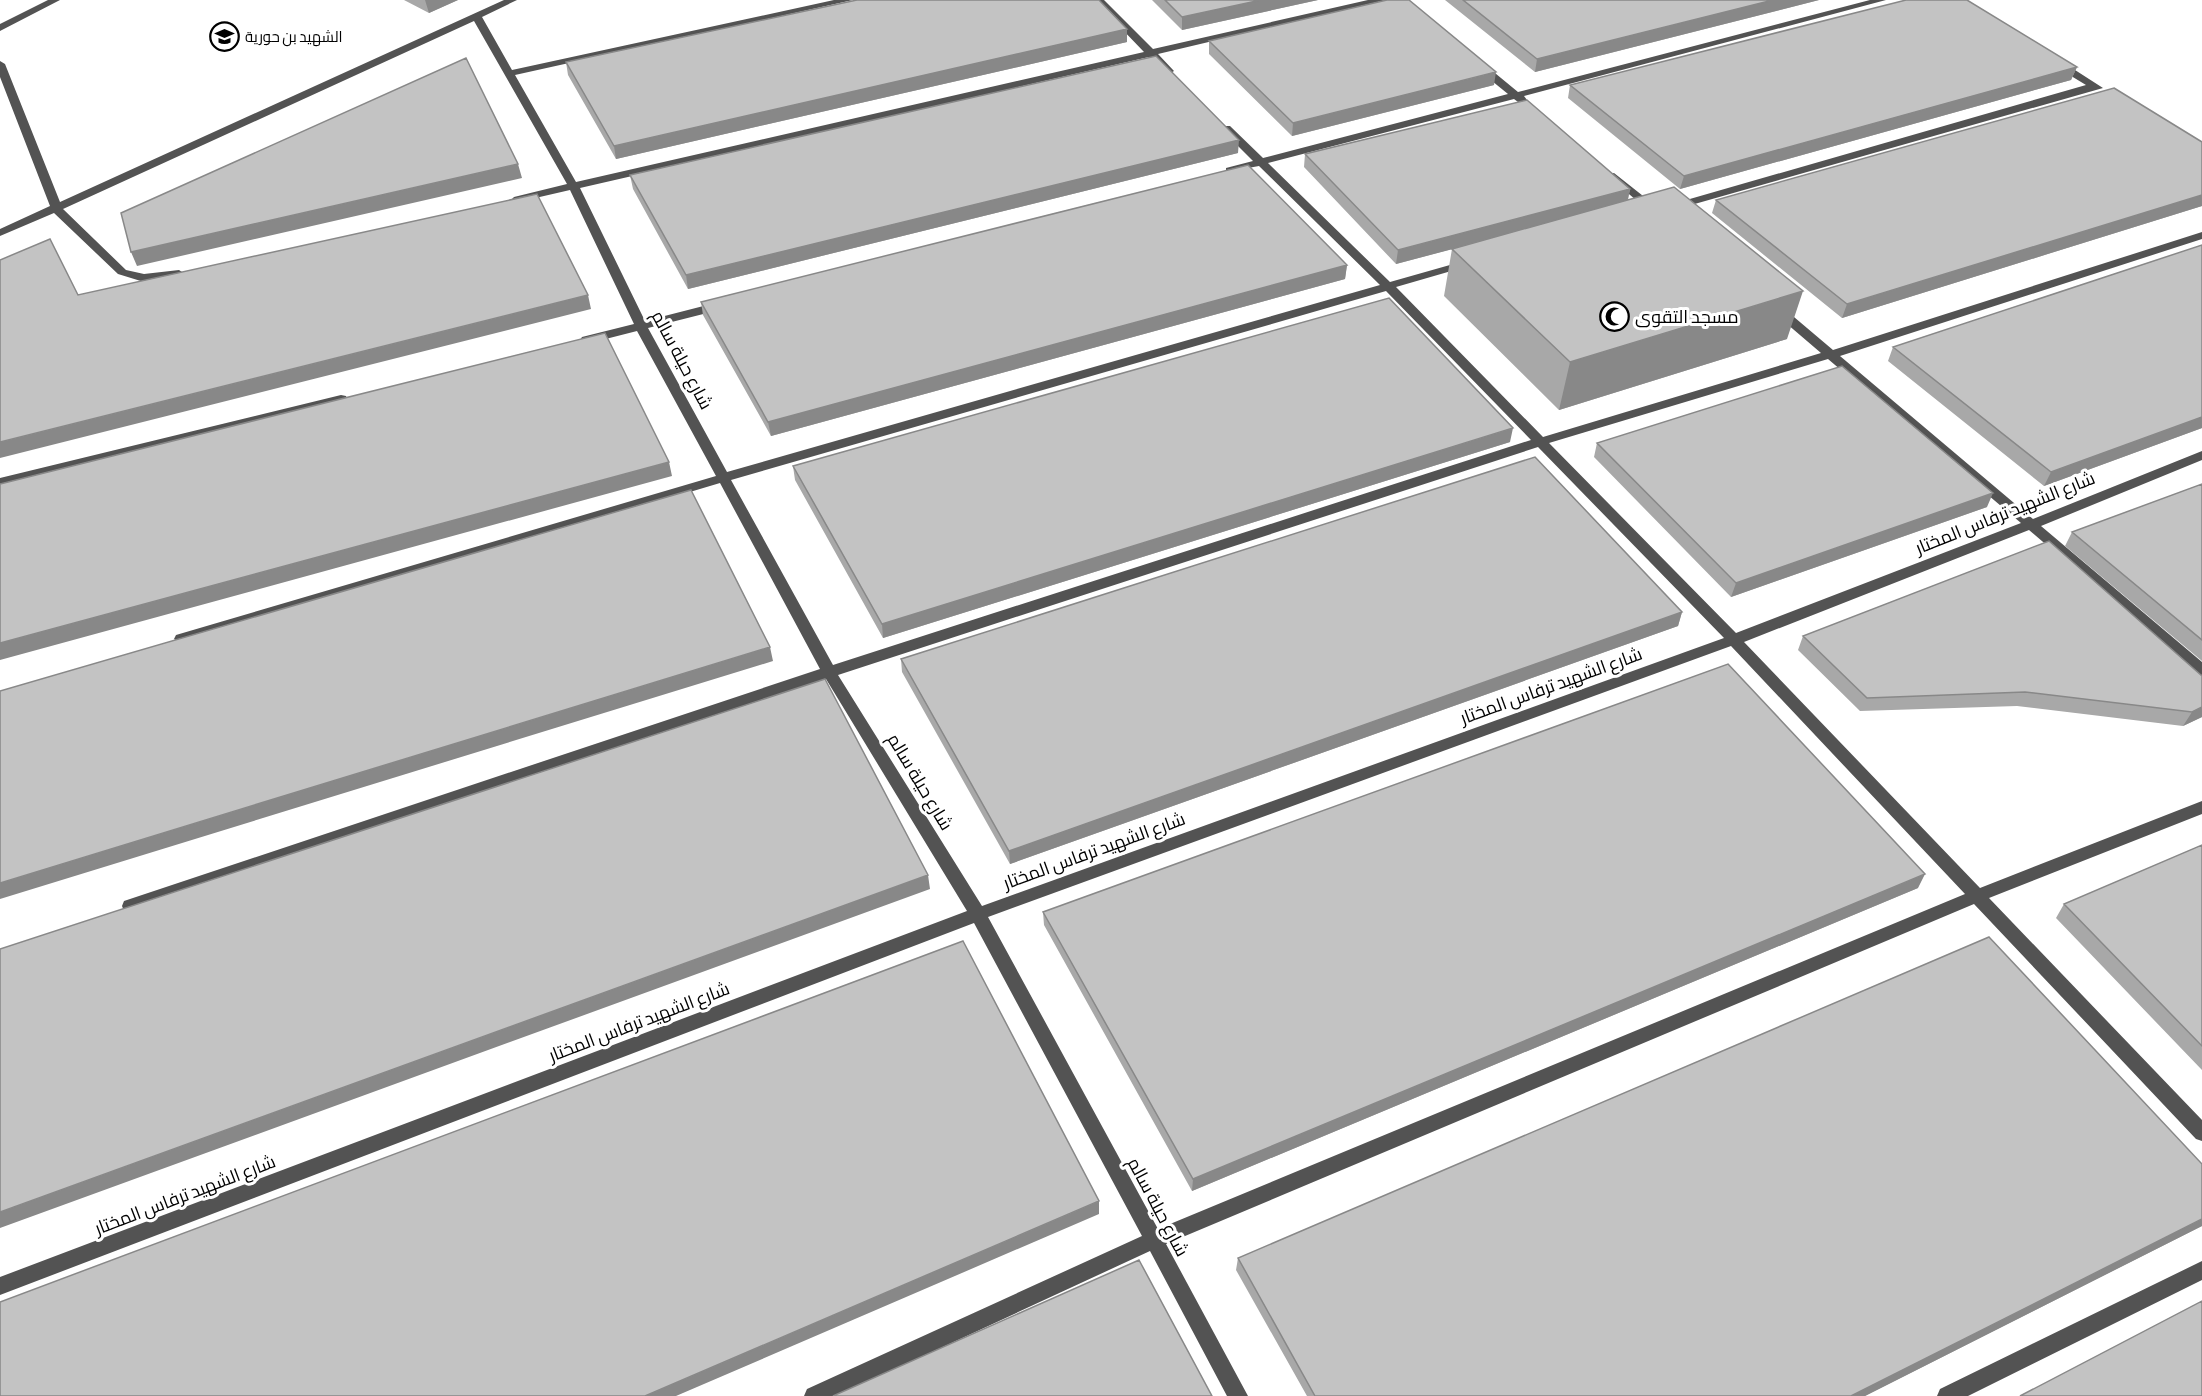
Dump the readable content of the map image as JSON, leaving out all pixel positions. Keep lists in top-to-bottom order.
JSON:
{
  "streets": {
    "street": ["شارع حيلة سالم", "شارع الشهيد ترفاس المختار"]
  },
  "crossings": [
    ["شارع حيلة سالم", "شارع الشهيد ترفاس المختار"]
  ],
  "places": {
    "school or university": ["الشهيد بن حورية"],
    "mosque": ["مسجد التقوى"]
  }
}
